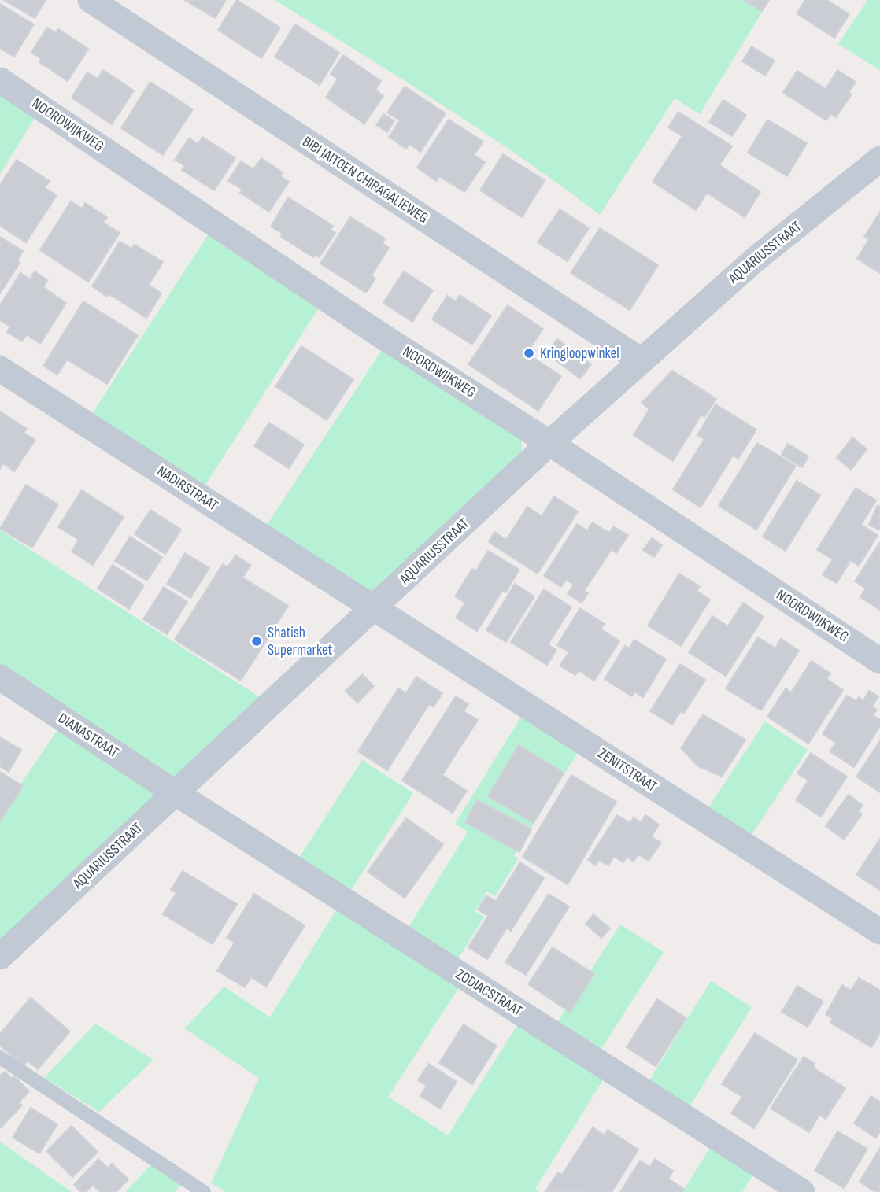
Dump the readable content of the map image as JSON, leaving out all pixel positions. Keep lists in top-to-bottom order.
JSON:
{
  "streets": {
    "street": [
      "NOORDWIJKWEG",
      "BIBI JAITOEN CHIRAGALIEWEG",
      "AQUARIUSSTRAAT",
      "NADIRSTRAAT",
      "DIANASTRAAT",
      "ZENITSTRAAT",
      "ZODIACSTRAAT"
    ]
  },
  "crossings": [
    ["NOORDWIJKWEG", "AQUARIUSSTRAAT"],
    ["BIBI JAITOEN CHIRAGALIEWEG", "AQUARIUSSTRAAT"],
    ["AQUARIUSSTRAAT", "NADIRSTRAAT"],
    ["AQUARIUSSTRAAT", "DIANASTRAAT"],
    ["AQUARIUSSTRAAT", "ZENITSTRAAT"],
    ["AQUARIUSSTRAAT", "ZODIACSTRAAT"],
    ["NADIRSTRAAT", "ZENITSTRAAT"],
    ["DIANASTRAAT", "ZODIACSTRAAT"]
  ],
  "places": ["Kringloopwinkel", "Shatish Supermarket"]
}
